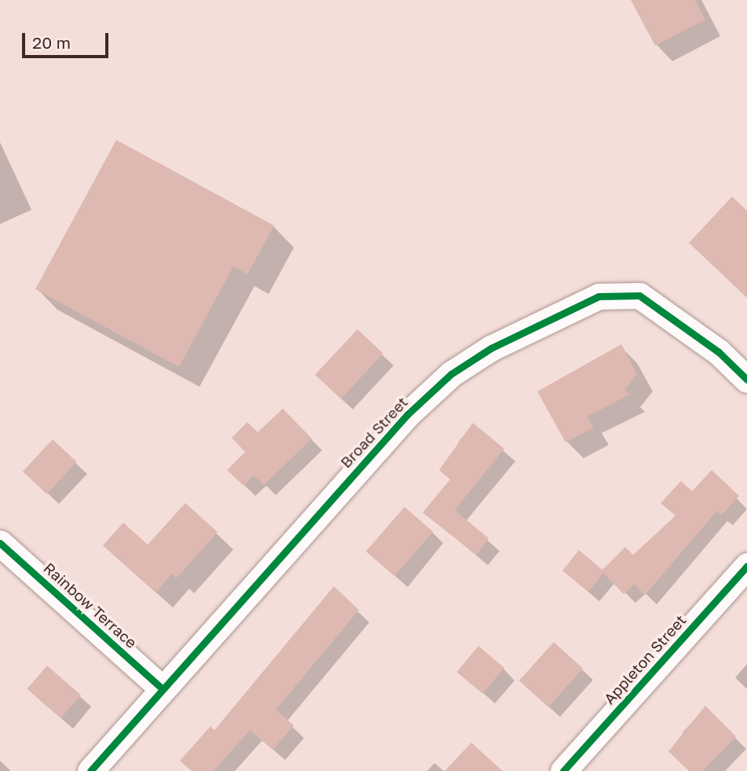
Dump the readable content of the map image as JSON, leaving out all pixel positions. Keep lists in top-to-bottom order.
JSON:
{
  "streets": {
    "street": ["Broad Street", "Rainbow Terrace", "Appleton Street"]
  },
  "crossings": [
    ["Broad Street", "Rainbow Terrace"]
  ],
  "scale_bar": "20 m"
}
